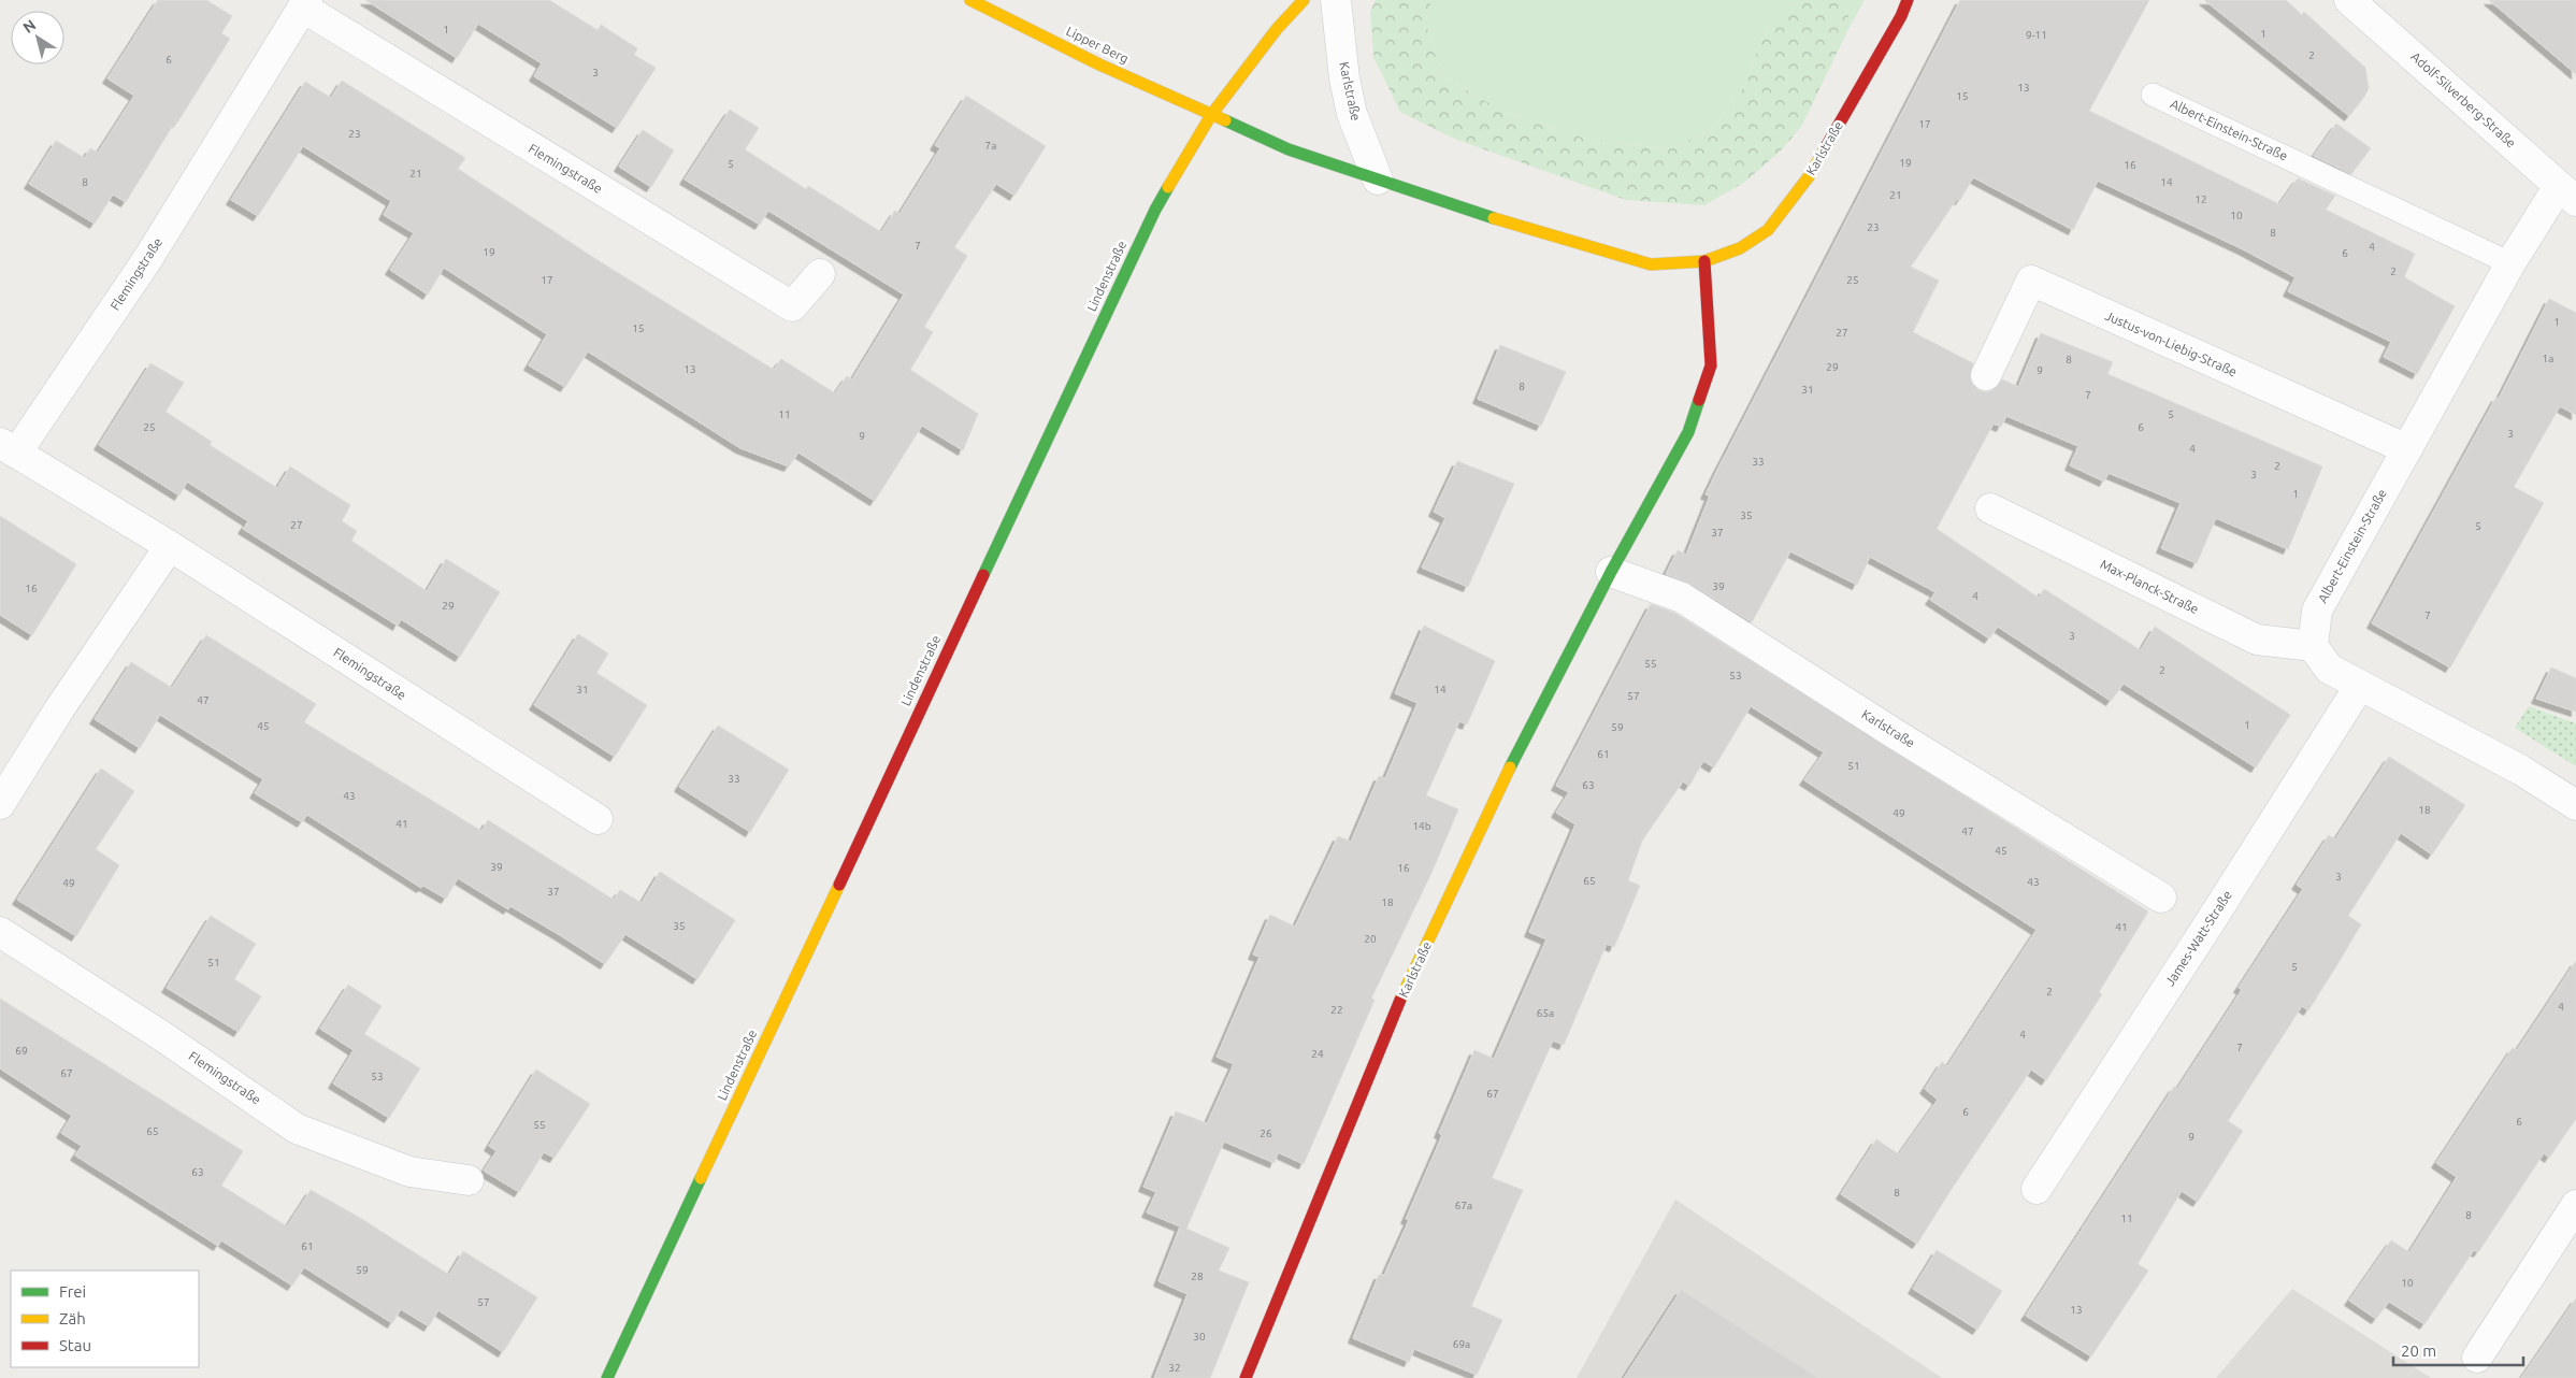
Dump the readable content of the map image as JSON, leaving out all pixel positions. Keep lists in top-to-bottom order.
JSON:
{
  "streets": {
    "street": [
      "Lipper Berg",
      "Karlstraße",
      "Adolf-Silverberg-Straße",
      "Albert-Einstein-Straße",
      "Flemingstraße",
      "Lindenstraße",
      "Justus-von-Liebig-Straße",
      "Max-Planck-Straße",
      "James-Watt-Straße"
    ]
  },
  "crossings": [
    ["Lipper Berg", "Karlstraße"],
    ["Lipper Berg", "Lindenstraße"],
    ["Karlstraße", "Lindenstraße"],
    ["Adolf-Silverberg-Straße", "Albert-Einstein-Straße"],
    ["Albert-Einstein-Straße", "Justus-von-Liebig-Straße"],
    ["Albert-Einstein-Straße", "Max-Planck-Straße"]
  ],
  "house_numbers": [
    "1",
    "1",
    "9-11",
    "2",
    "6",
    "3",
    "13",
    "15",
    "17",
    "23",
    "7a",
    "19",
    "5",
    "16",
    "21",
    "8",
    "14",
    "21",
    "12",
    "10",
    "23",
    "8",
    "7",
    "4",
    "19",
    "6",
    "2",
    "17",
    "25",
    "1",
    "15",
    "27",
    "1a",
    "8",
    "29",
    "13",
    "9",
    "8",
    "31",
    "7",
    "11",
    "5",
    "25",
    "6",
    "3",
    "9",
    "4",
    "33",
    "2",
    "3",
    "1",
    "35",
    "27",
    "5",
    "37",
    "39",
    "16",
    "4",
    "29",
    "7",
    "3",
    "55",
    "2",
    "53",
    "31",
    "14",
    "57",
    "47",
    "1",
    "45",
    "59",
    "61",
    "51",
    "33",
    "63",
    "43",
    "18",
    "49",
    "41",
    "14b",
    "47",
    "45",
    "39",
    "16",
    "3",
    "65",
    "43",
    "49",
    "37",
    "18",
    "35",
    "41",
    "20",
    "51",
    "5",
    "2",
    "4",
    "22",
    "65a",
    "4",
    "7",
    "69",
    "24",
    "67",
    "53",
    "67",
    "6",
    "6",
    "55",
    "65",
    "26",
    "9",
    "63",
    "8",
    "67a",
    "8",
    "11",
    "61",
    "59",
    "28",
    "10",
    "57",
    "13",
    "30",
    "69a",
    "32"
  ],
  "legend": ["Frei", "Zäh", "Stau"],
  "scale_bar": "20 m",
  "north": "top left"
}
